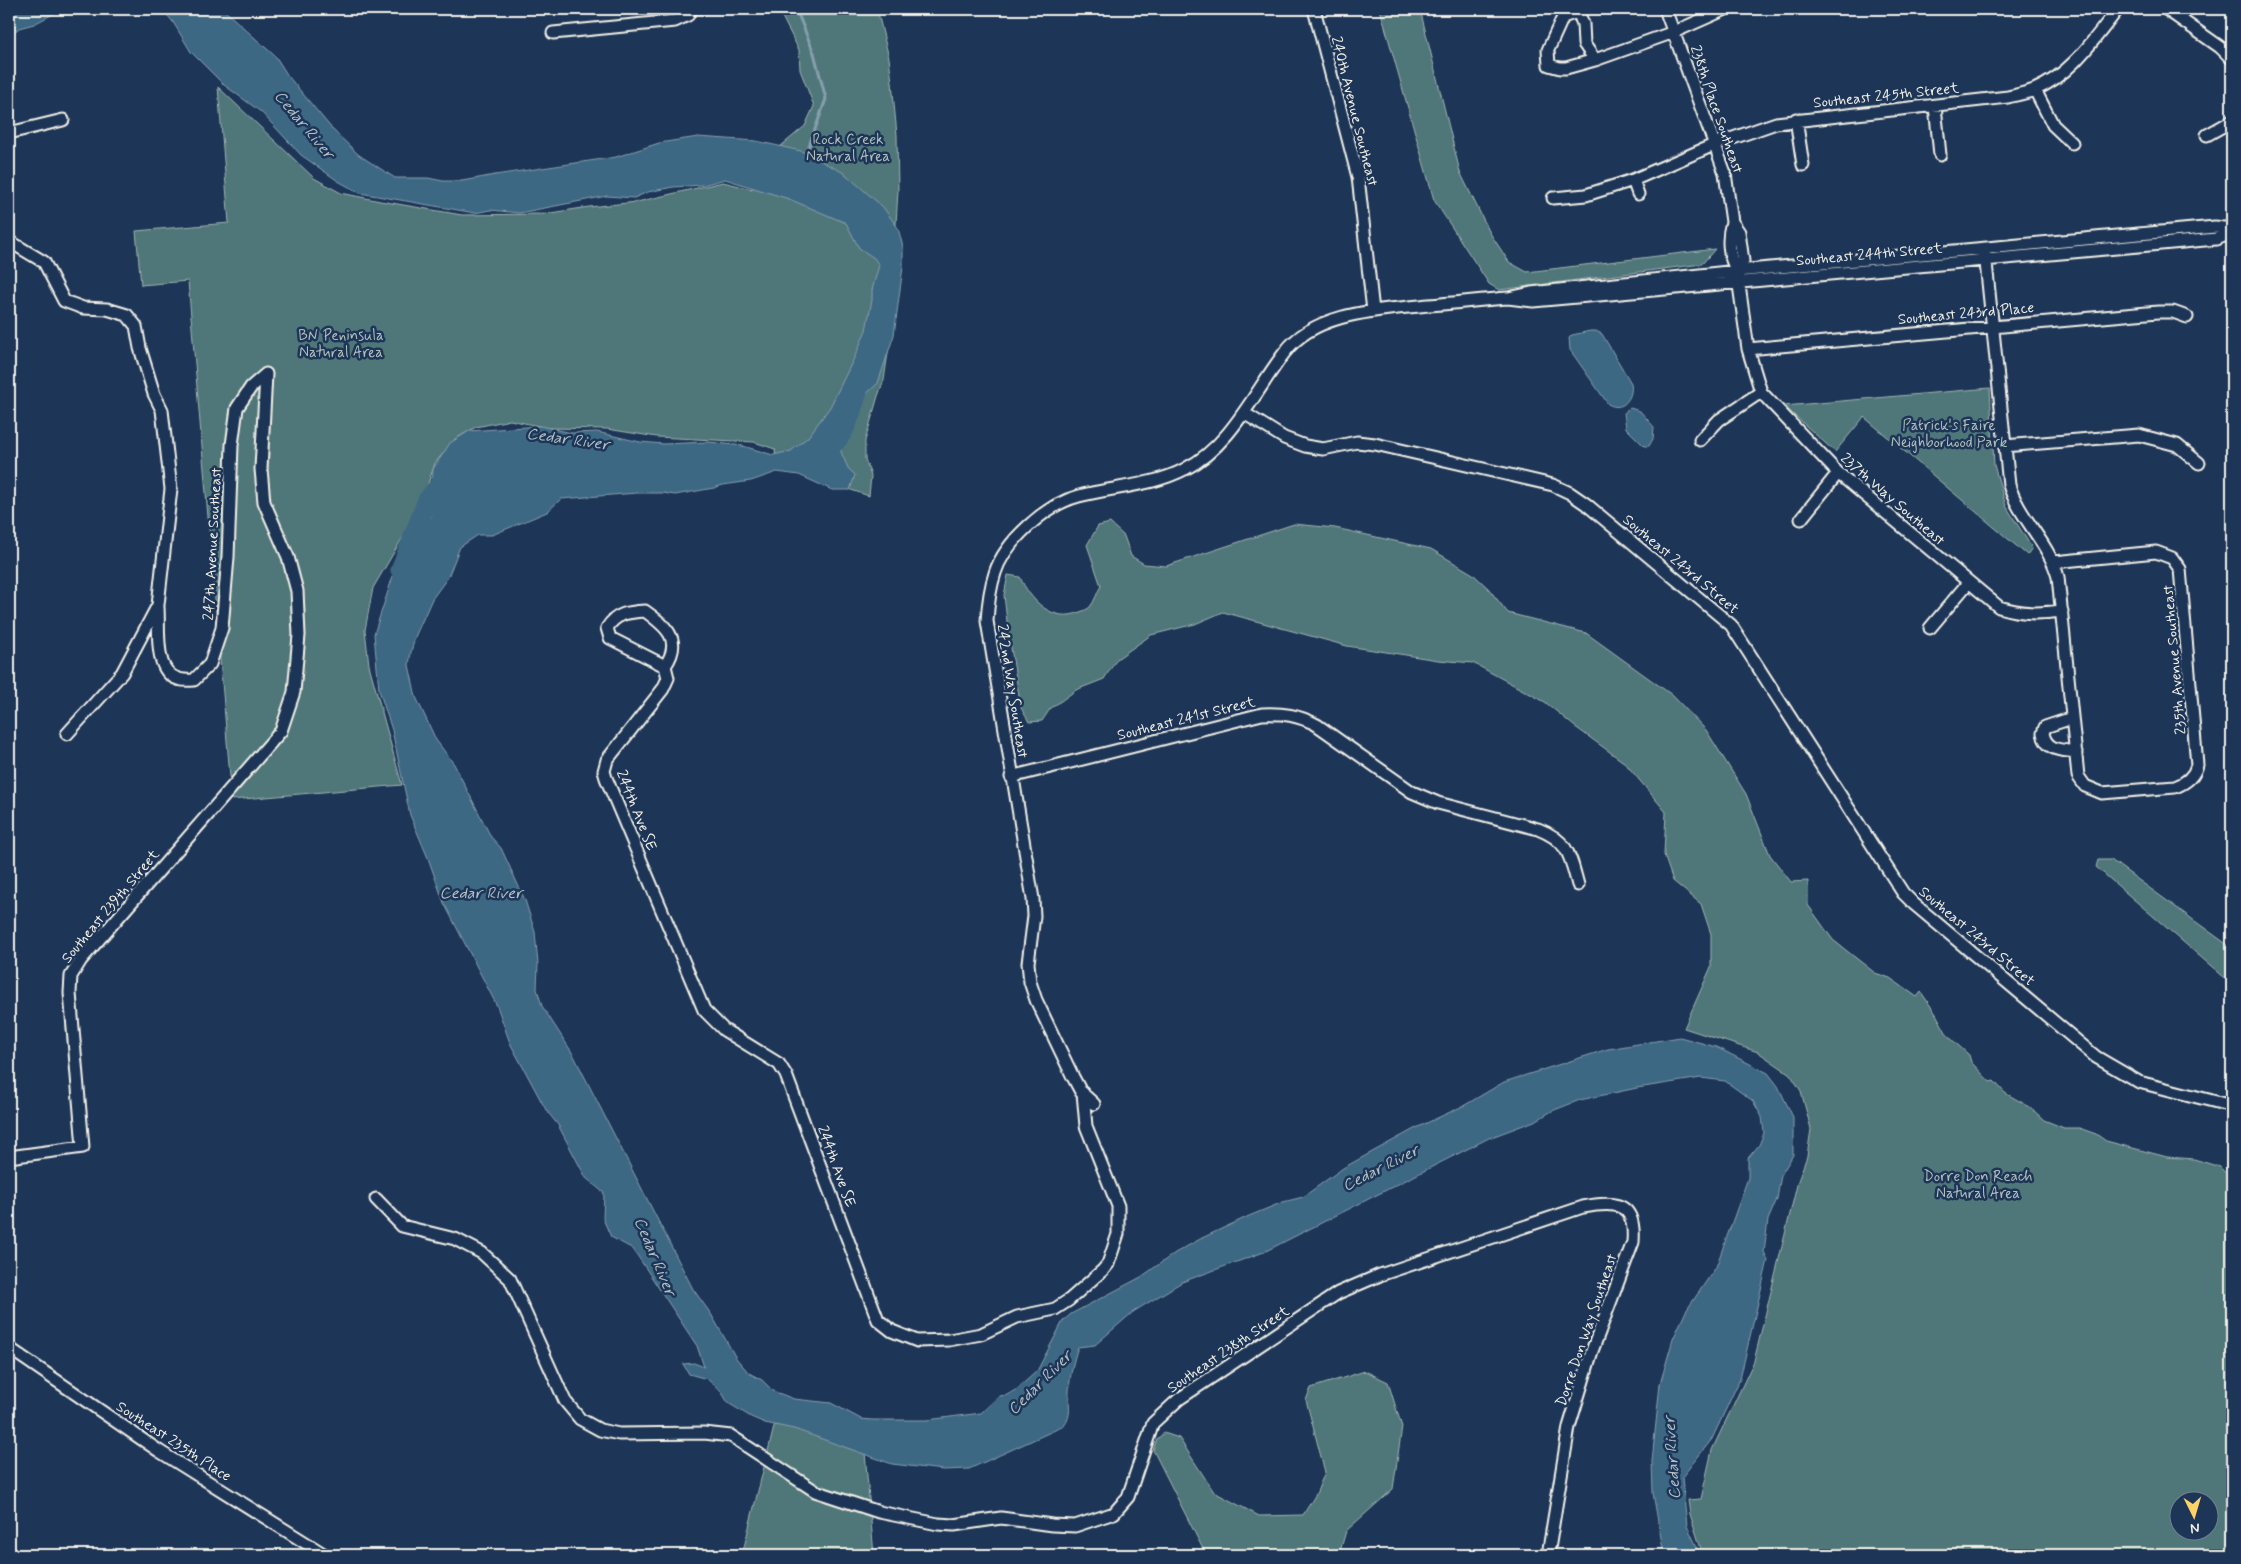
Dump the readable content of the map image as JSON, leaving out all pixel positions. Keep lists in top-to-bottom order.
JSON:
{
  "streets": {
    "street": [
      "Southeast 245th Street",
      "238th Place Southeast",
      "240th Avenue Southeast",
      "Southeast 244th Street",
      "Southeast 243rd Place",
      "237th Way Southeast",
      "247th Avenue Southeast",
      "Southeast 243rd Street",
      "235th Avenue Southeast",
      "242nd Way Southeast",
      "Southeast 241st Street",
      "244th Ave SE",
      "Southeast 239th Street",
      "Dorre Don Way Southeast",
      "Southeast 238th Street",
      "Southeast 235th Place"
    ]
  },
  "crossings": [
    ["Southeast 245th Street", "238th Place Southeast"],
    ["238th Place Southeast", "Southeast 244th Street"],
    ["238th Place Southeast", "Southeast 243rd Place"],
    ["238th Place Southeast", "237th Way Southeast"],
    ["240th Avenue Southeast", "Southeast 244th Street"],
    ["Southeast 244th Street", "242nd Way Southeast"],
    ["Southeast 243rd Place", "237th Way Southeast"],
    ["247th Avenue Southeast", "Southeast 239th Street"],
    ["Southeast 243rd Street", "242nd Way Southeast"],
    ["242nd Way Southeast", "Southeast 241st Street"],
    ["242nd Way Southeast", "244th Ave SE"],
    ["Dorre Don Way Southeast", "Southeast 238th Street"]
  ],
  "water": ["Cedar River"],
  "parks": [
    "Rock Creek Natural Area",
    "BN Peninsula Natural Area",
    "Patrick's Faire Neighborhood Park",
    "Dorre Don Reach Natural Area"
  ],
  "north": "bottom"
}
